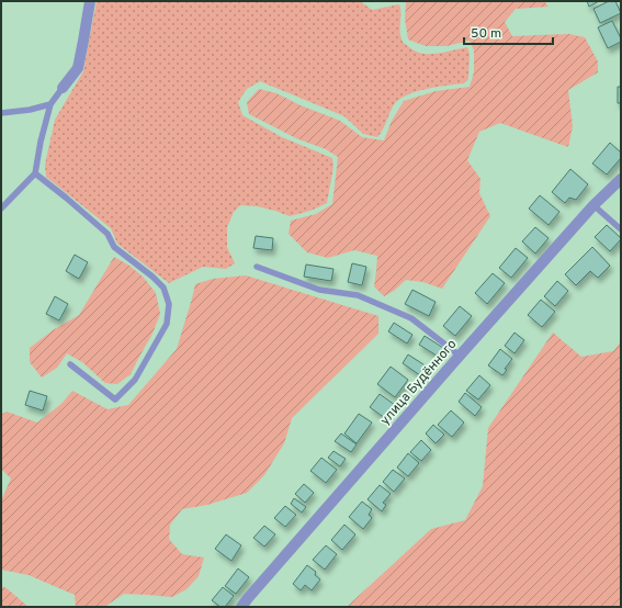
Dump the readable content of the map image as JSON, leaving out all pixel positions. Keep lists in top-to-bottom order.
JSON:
{
  "streets": {
    "street": ["улица Будённого"]
  },
  "scale_bar": "50 m"
}
